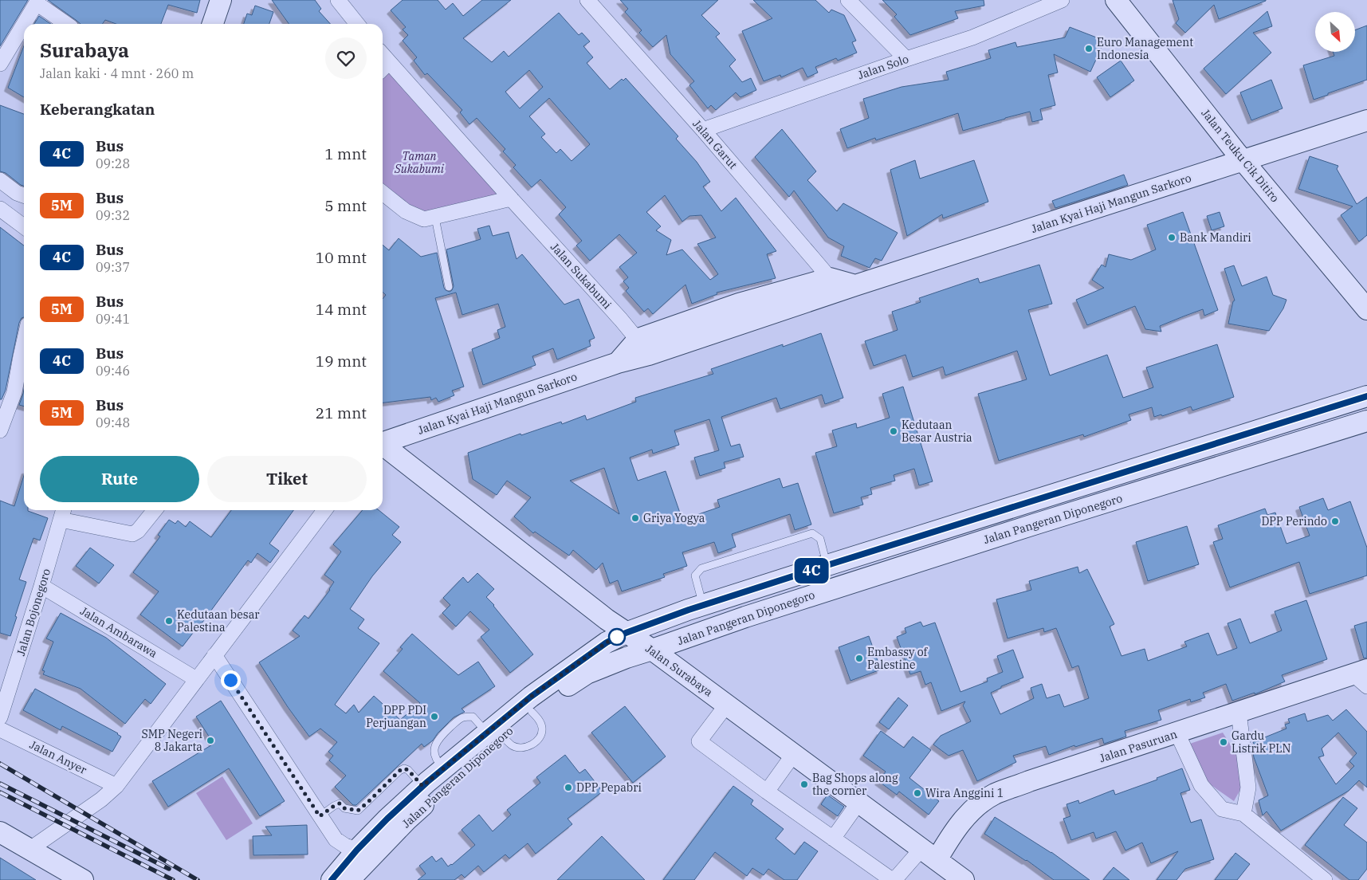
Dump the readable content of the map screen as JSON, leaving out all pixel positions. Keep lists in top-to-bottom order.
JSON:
{
  "streets": {
    "main road": [
      "Jalan Teuku Cik Ditiro",
      "Jalan Kyai Haji Mangun Sarkoro",
      "Jalan Pangeran Diponegoro",
      "Jalan Surabaya",
      "Jalan Pasuruan"
    ],
    "street": [
      "Jalan Solo",
      "Jalan Garut",
      "Jalan Sukabumi",
      "Jalan Bojonegoro",
      "Jalan Ambarawa",
      "Jalan Anyer"
    ]
  },
  "crossings": [
    ["Jalan Solo", "Jalan Garut"],
    ["Jalan Garut", "Jalan Kyai Haji Mangun Sarkoro"],
    ["Jalan Teuku Cik Ditiro", "Jalan Kyai Haji Mangun Sarkoro"],
    ["Jalan Kyai Haji Mangun Sarkoro", "Jalan Sukabumi"],
    ["Jalan Pangeran Diponegoro", "Jalan Surabaya"],
    ["Jalan Bojonegoro", "Jalan Ambarawa"],
    ["Jalan Surabaya", "Jalan Pasuruan"]
  ],
  "parks": ["Taman Sukabumi"],
  "places": [
    "Euro Management Indonesia",
    "Bank Mandiri",
    "Kedutaan Besar Austria",
    "Griya Yogya",
    "DPP Perindo",
    "Kedutaan besar Palestina",
    "Embassy of Palestine",
    "DPP PDI Perjuangan",
    "SMP Negeri 8 Jakarta",
    "Gardu Listrik PLN",
    "Bag Shops along the corner",
    "DPP Pepabri",
    "Wira Anggini 1"
  ],
  "lines": ["bus line 4C"],
  "north": "bottom right",
  "page": {
    "on_map": "4C",
    "heading": [
      ["Surabaya", "Jalan kaki · 4 mnt · 260 m"],
      "Keberangkatan"
    ],
    "list": [
      {
        "mark": "4C",
        "name": "Bus",
        "note": "09:28",
        "value": "1 mnt"
      },
      {
        "mark": "5M",
        "name": "Bus",
        "note": "09:32",
        "value": "5 mnt"
      },
      {
        "mark": "4C",
        "name": "Bus",
        "note": "09:37",
        "value": "10 mnt"
      },
      {
        "mark": "5M",
        "name": "Bus",
        "note": "09:41",
        "value": "14 mnt"
      },
      {
        "mark": "4C",
        "name": "Bus",
        "note": "09:46",
        "value": "19 mnt"
      },
      {
        "mark": "5M",
        "name": "Bus",
        "note": "09:48",
        "value": "21 mnt"
      }
    ],
    "buttons": ["Rute", "Tiket"]
  }
}
